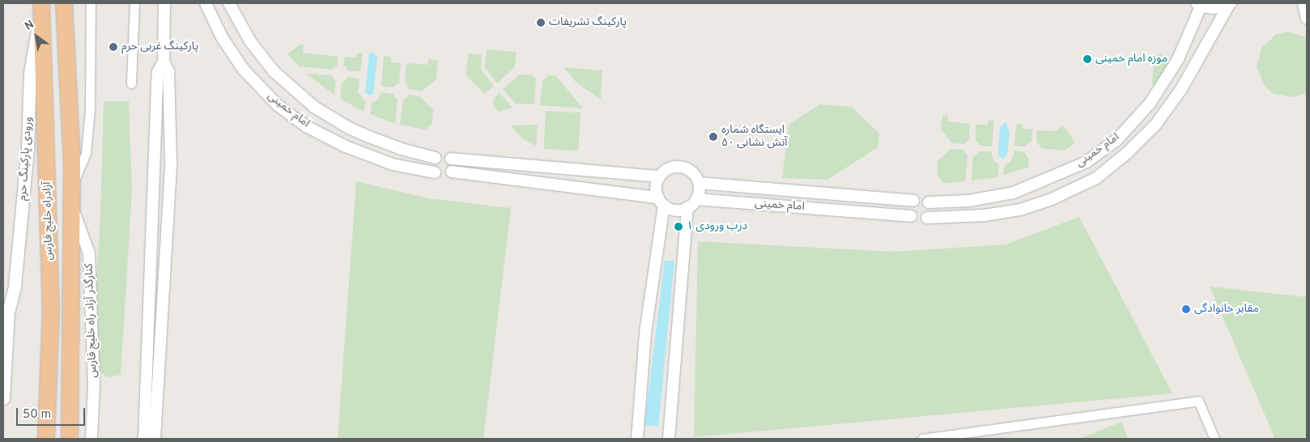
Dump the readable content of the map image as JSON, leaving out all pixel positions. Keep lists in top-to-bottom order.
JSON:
{
  "streets": {
    "highway": ["آزادراه خلیج فارس"],
    "main road": ["ورودی پارکینگ حرم"],
    "street": ["امام خمینی", "کنارگذر آزاد راه خلیج فارس"]
  },
  "crossings": [
    ["ورودی پارکینگ حرم", "آزادراه خلیج فارس"],
    ["آزادراه خلیج فارس", "کنارگذر آزاد راه خلیج فارس"]
  ],
  "places": [
    "پارکینگ تشریفات",
    "پارکینگ غربی حرم",
    "موزه امام خمینی",
    "ایستگاه شماره ۵۰ آتش نشانی",
    "درب ورودی ۱",
    "مقابر خانوادگی"
  ],
  "scale_bar": "50 m",
  "north": "top left"
}
